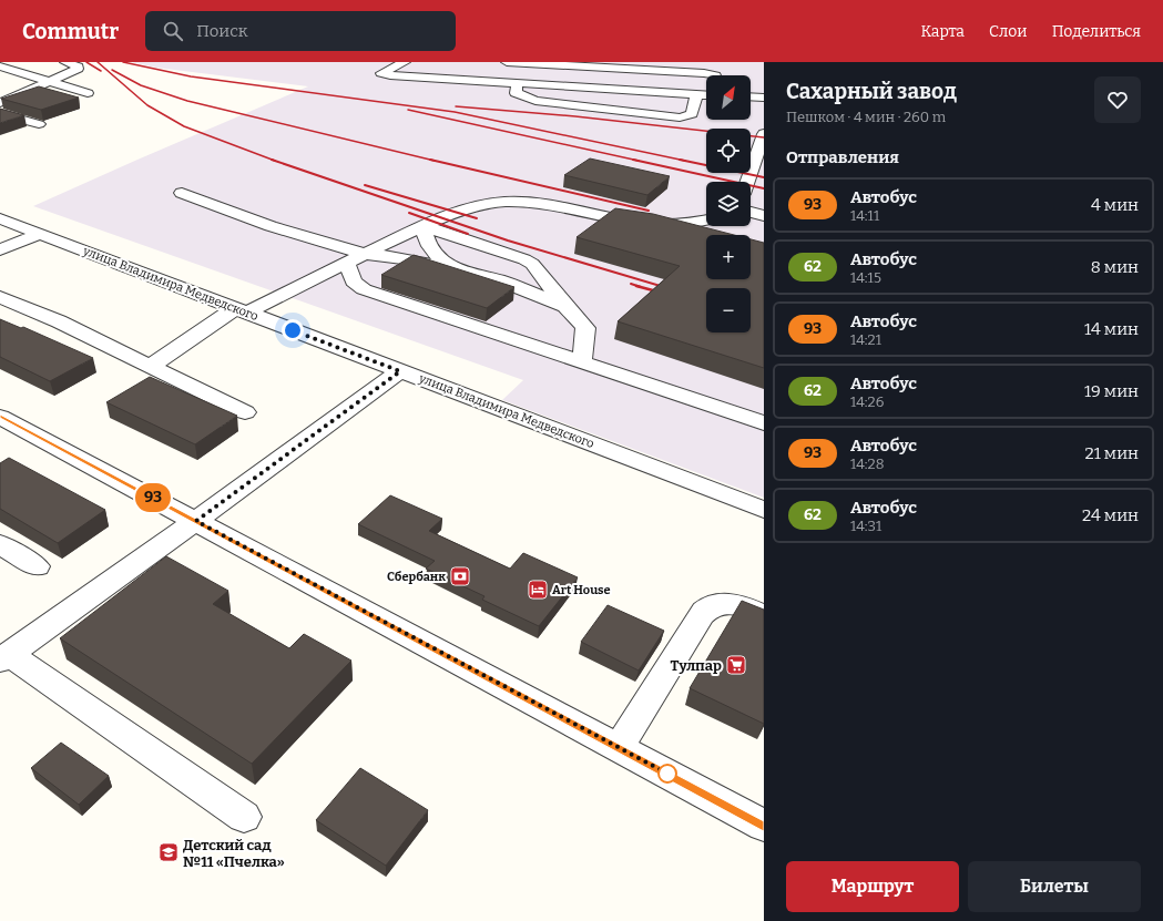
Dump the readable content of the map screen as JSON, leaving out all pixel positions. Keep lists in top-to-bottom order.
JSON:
{
  "streets": {
    "street": ["улица Владимира Медведского"]
  },
  "places": {
    "bank": ["Сбербанк"],
    "hotel": ["Art House"],
    "supermarket": ["Тулпар"],
    "school or university": ["Детский сад №11 «Пчелка»"]
  },
  "lines": ["bus line 93"],
  "north": "top right",
  "page": {
    "header": "Commutr",
    "search": "Поиск",
    "nav": ["Карта", "Слои", "Поделиться"],
    "on_map": "93",
    "heading": [
      ["Сахарный завод", "Пешком · 4 мин · 260 m"],
      "Отправления"
    ],
    "map_buttons": ["+", "−"],
    "list": [
      {
        "mark": "93",
        "name": "Автобус",
        "note": "14:11",
        "value": "4 мин"
      },
      {
        "mark": "62",
        "name": "Автобус",
        "note": "14:15",
        "value": "8 мин"
      },
      {
        "mark": "93",
        "name": "Автобус",
        "note": "14:21",
        "value": "14 мин"
      },
      {
        "mark": "62",
        "name": "Автобус",
        "note": "14:26",
        "value": "19 мин"
      },
      {
        "mark": "93",
        "name": "Автобус",
        "note": "14:28",
        "value": "21 мин"
      },
      {
        "mark": "62",
        "name": "Автобус",
        "note": "14:31",
        "value": "24 мин"
      }
    ],
    "buttons": ["Маршрут", "Билеты"]
  }
}
